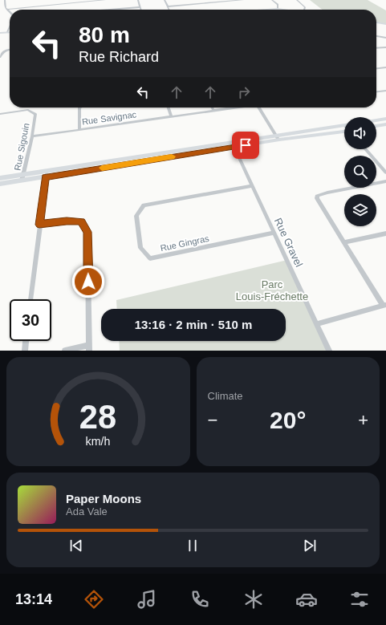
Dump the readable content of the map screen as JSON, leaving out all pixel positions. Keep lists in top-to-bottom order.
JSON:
{
  "streets": {
    "street": [
      "Rue Savignac",
      "Rue Sigouin",
      "Rue Gravel",
      "Rue Gingras"
    ]
  },
  "crossings": [
    ["Rue Savignac", "Rue Sigouin"],
    ["Rue Gravel", "Rue Gingras"]
  ],
  "parks": ["Parc Louis-Fréchette"],
  "page": {
    "turn": ["80 m", "Rue Richard"],
    "limit": "30",
    "trip": "13:16 · 2 min · 510 m",
    "tile": "Climate",
    "heat": ["−", "20°", "+"],
    "song": ["Paper Moons", "Ada Vale"],
    "tabs": "13:14",
    "gauge": ["28", "km/h"]
  }
}
